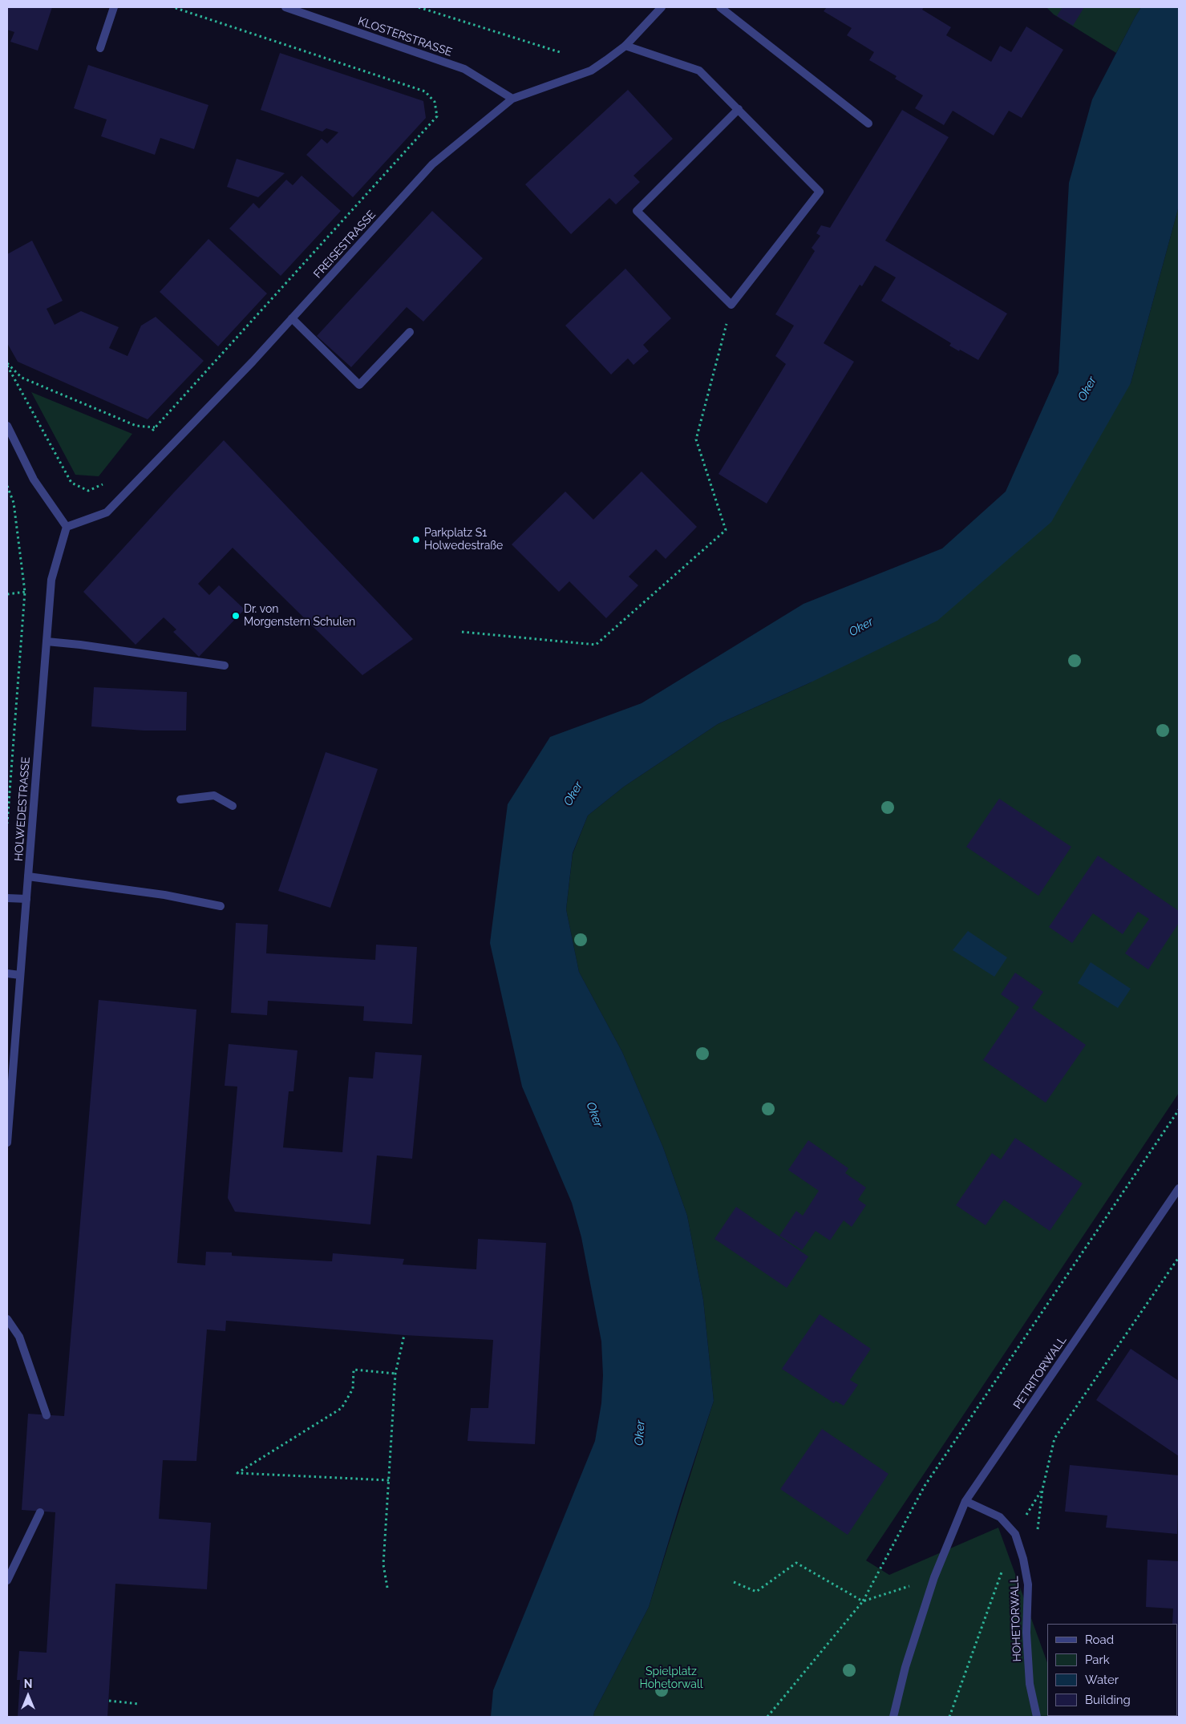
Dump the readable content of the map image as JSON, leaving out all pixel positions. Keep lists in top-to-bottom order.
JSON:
{
  "streets": {
    "street": [
      "KLOSTERSTRASSE",
      "FREISESTRASSE",
      "HOLWEDESTRASSE",
      "PETRITORWALL",
      "HOHETORWALL"
    ]
  },
  "crossings": [
    ["KLOSTERSTRASSE", "FREISESTRASSE"],
    ["FREISESTRASSE", "HOLWEDESTRASSE"],
    ["PETRITORWALL", "HOHETORWALL"]
  ],
  "water": ["Oker"],
  "parks": ["Spielplatz Hohetorwall"],
  "places": ["Parkplatz S1 Holwedestraße", "Dr. von Morgenstern Schulen"],
  "legend": [
    "Road",
    "Park",
    "Water",
    "Building"
  ],
  "north": "top"
}
